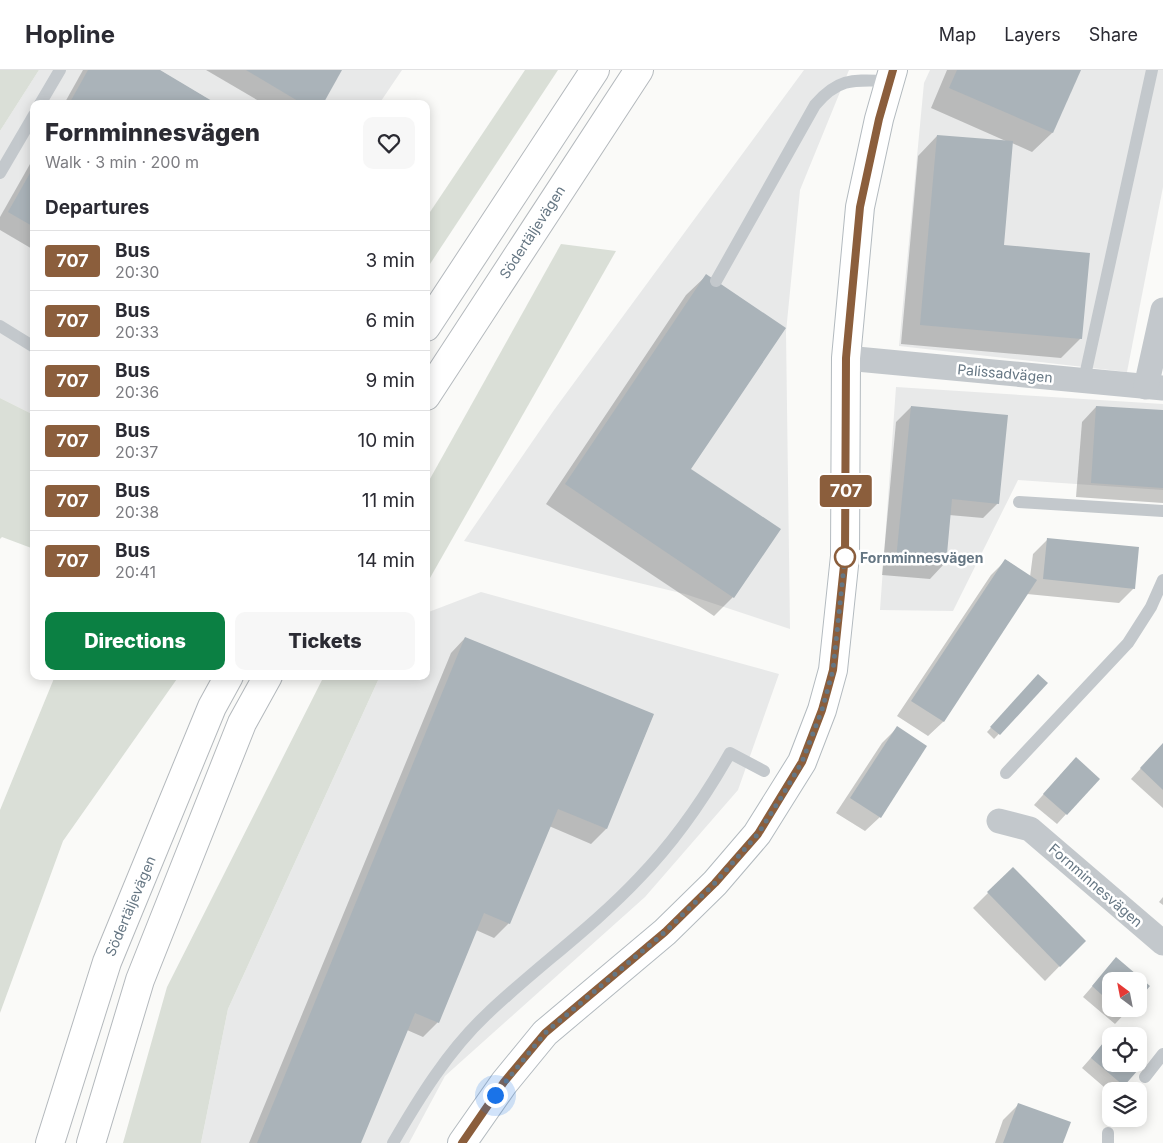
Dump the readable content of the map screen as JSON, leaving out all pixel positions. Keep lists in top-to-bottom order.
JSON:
{
  "streets": {
    "main road": ["Södertäljevägen"],
    "street": ["Palissadvägen", "Fornminnesvägen"]
  },
  "places": ["Fornminnesvägen"],
  "lines": ["bus line 707"],
  "north": "top left",
  "page": {
    "header": "Hopline",
    "nav": ["Map", "Layers", "Share"],
    "on_map": "707",
    "heading": [
      ["Fornminnesvägen", "Walk · 3 min · 200 m"],
      "Departures"
    ],
    "list": [
      {
        "mark": "707",
        "name": "Bus",
        "note": "20:30",
        "value": "3 min"
      },
      {
        "mark": "707",
        "name": "Bus",
        "note": "20:33",
        "value": "6 min"
      },
      {
        "mark": "707",
        "name": "Bus",
        "note": "20:36",
        "value": "9 min"
      },
      {
        "mark": "707",
        "name": "Bus",
        "note": "20:37",
        "value": "10 min"
      },
      {
        "mark": "707",
        "name": "Bus",
        "note": "20:38",
        "value": "11 min"
      },
      {
        "mark": "707",
        "name": "Bus",
        "note": "20:41",
        "value": "14 min"
      }
    ],
    "buttons": ["Directions", "Tickets"]
  }
}
